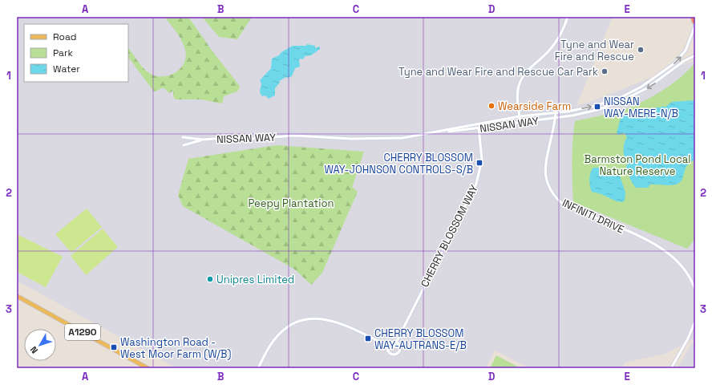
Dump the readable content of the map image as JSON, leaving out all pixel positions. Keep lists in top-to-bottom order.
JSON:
{
  "streets": {
    "main road": ["A1290"],
    "street": ["NISSAN WAY", "INFINITI DRIVE", "CHERRY BLOSSOM WAY"]
  },
  "crossings": [
    ["NISSAN WAY", "INFINITI DRIVE"],
    ["NISSAN WAY", "CHERRY BLOSSOM WAY"]
  ],
  "parks": ["Barmston Pond Local Nature Reserve", "Peepy Plantation"],
  "places": {
    "other": [
      "Tyne and Wear Fire and Rescue",
      "Tyne and Wear Fire and Rescue Car Park",
      "Wearside Farm",
      "Unipres Limited"
    ],
    "transit": [
      "NISSAN WAY-MERE-N/B",
      "CHERRY BLOSSOM WAY-JOHNSON CONTROLS-S/B",
      "CHERRY BLOSSOM WAY-AUTRANS-E/B",
      "Washington Road - West Moor Farm (W/B)"
    ]
  },
  "legend": ["Road", "Park", "Water"],
  "north": "bottom left",
  "grid": {
    "columns": [
      "A",
      "B",
      "C",
      "D",
      "E"
    ],
    "rows": ["1", "2", "3"]
  }
}
